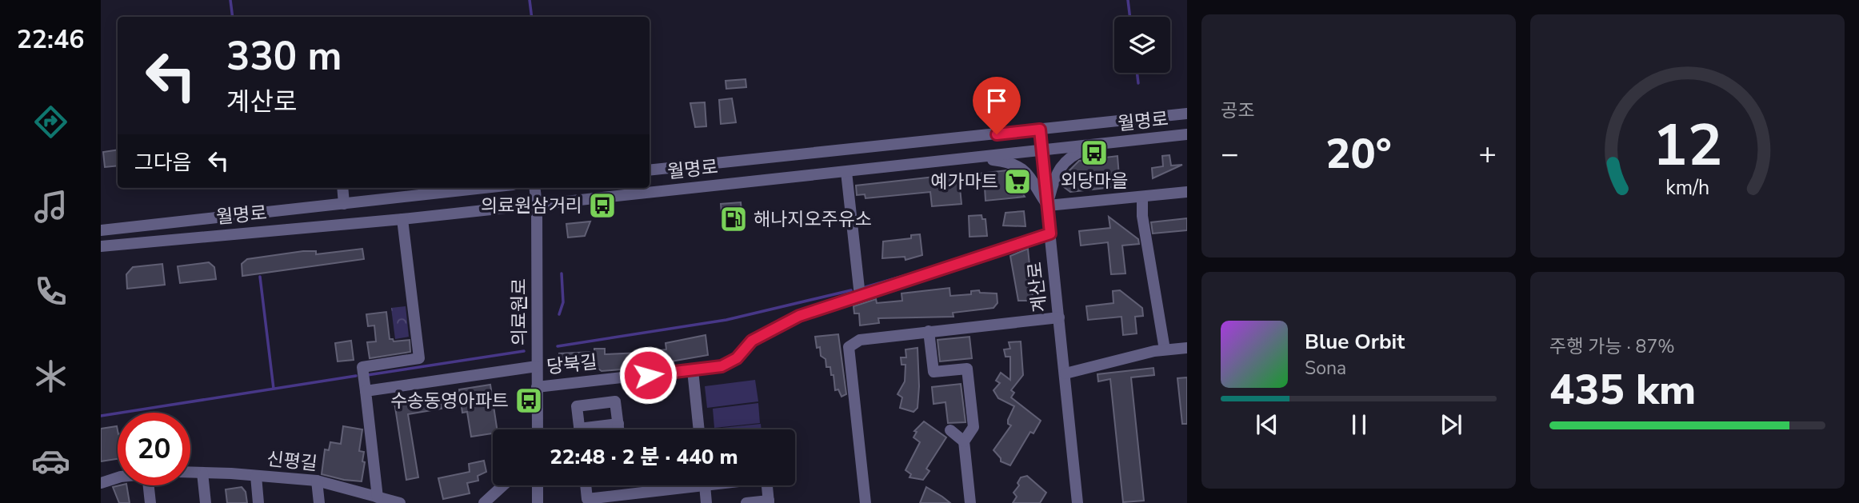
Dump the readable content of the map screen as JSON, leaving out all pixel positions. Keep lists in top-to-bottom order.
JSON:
{
  "streets": {
    "street": [
      "월명로",
      "계산로",
      "의료원로",
      "당북길",
      "신평길"
    ]
  },
  "crossings": [
    ["월명로", "계산로"],
    ["월명로", "의료원로"],
    ["계산로", "당북길"],
    ["의료원로", "당북길"]
  ],
  "places": {
    "bus stop": ["외당마을", "의료원삼거리", "수송동영아파트"],
    "supermarket": ["예가마트"],
    "fuel station": ["해나지오주유소"]
  },
  "page": {
    "tabs": "22:46",
    "tile": [
      "공조",
      ["주행 가능 · 87%", "435 km"]
    ],
    "turn": ["330 m", "계산로"],
    "heat": ["−", "20°", "+"],
    "then": "그다음",
    "song": ["Blue Orbit", "Sona"],
    "limit": "20",
    "trip": "22:48 · 2 분 · 440 m",
    "gauge": ["12", "km/h"]
  }
}
